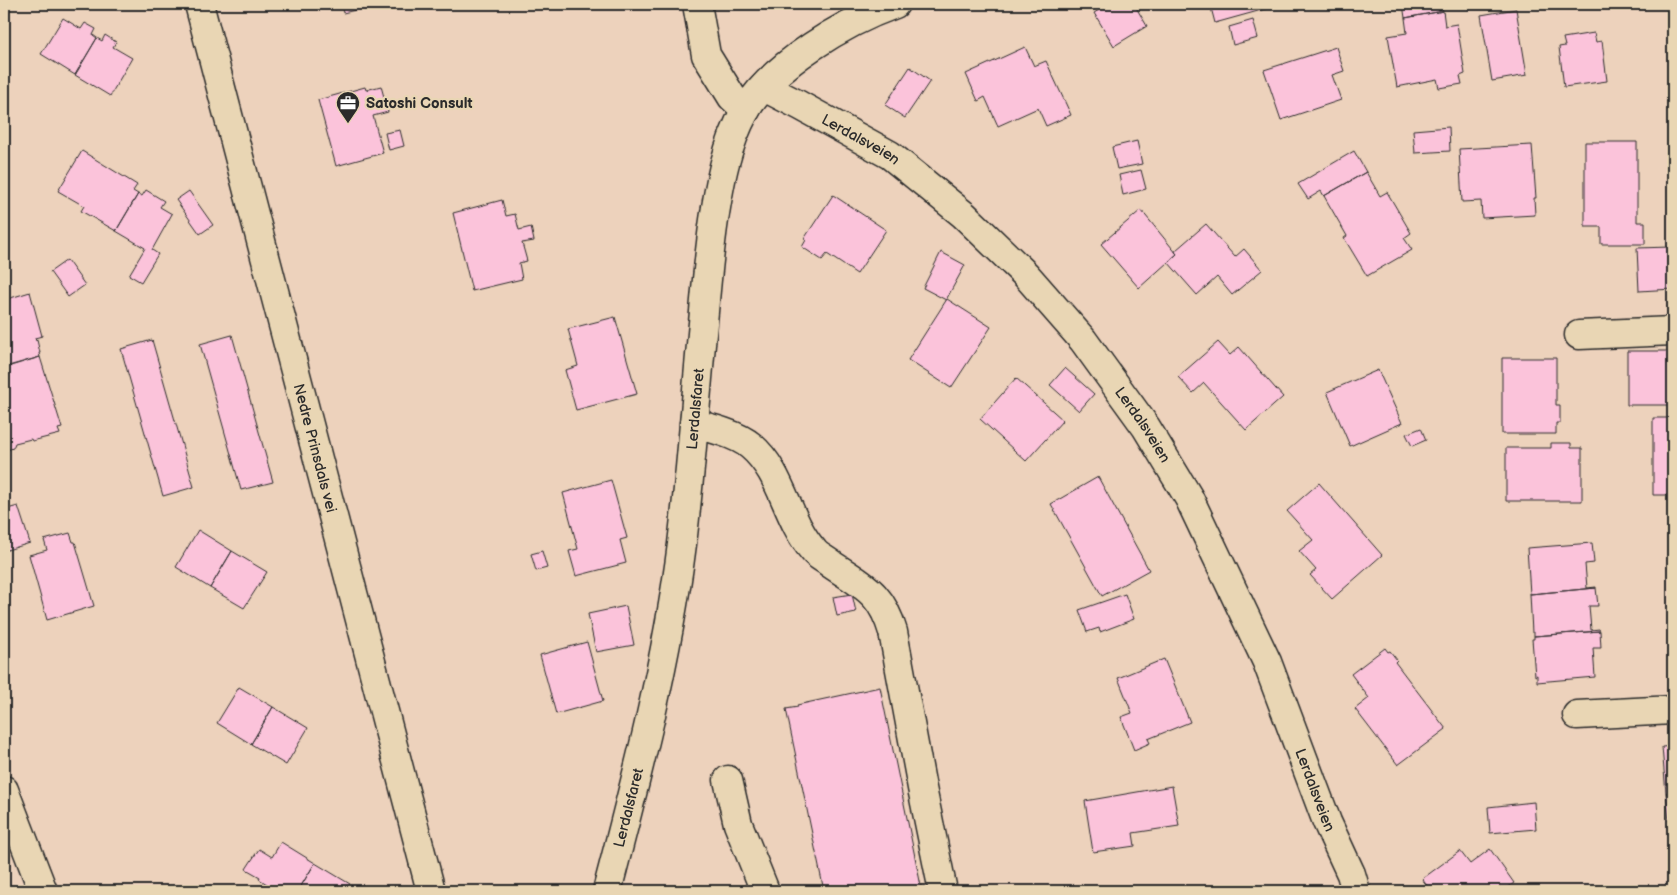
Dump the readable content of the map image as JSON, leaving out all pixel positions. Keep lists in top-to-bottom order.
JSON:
{
  "streets": {
    "street": ["Lerdalsveien", "Lerdalsfaret", "Nedre Prinsdals vei"]
  },
  "crossings": [
    ["Lerdalsveien", "Lerdalsfaret"]
  ],
  "places": {
    "office": ["Satoshi Consult"]
  }
}
